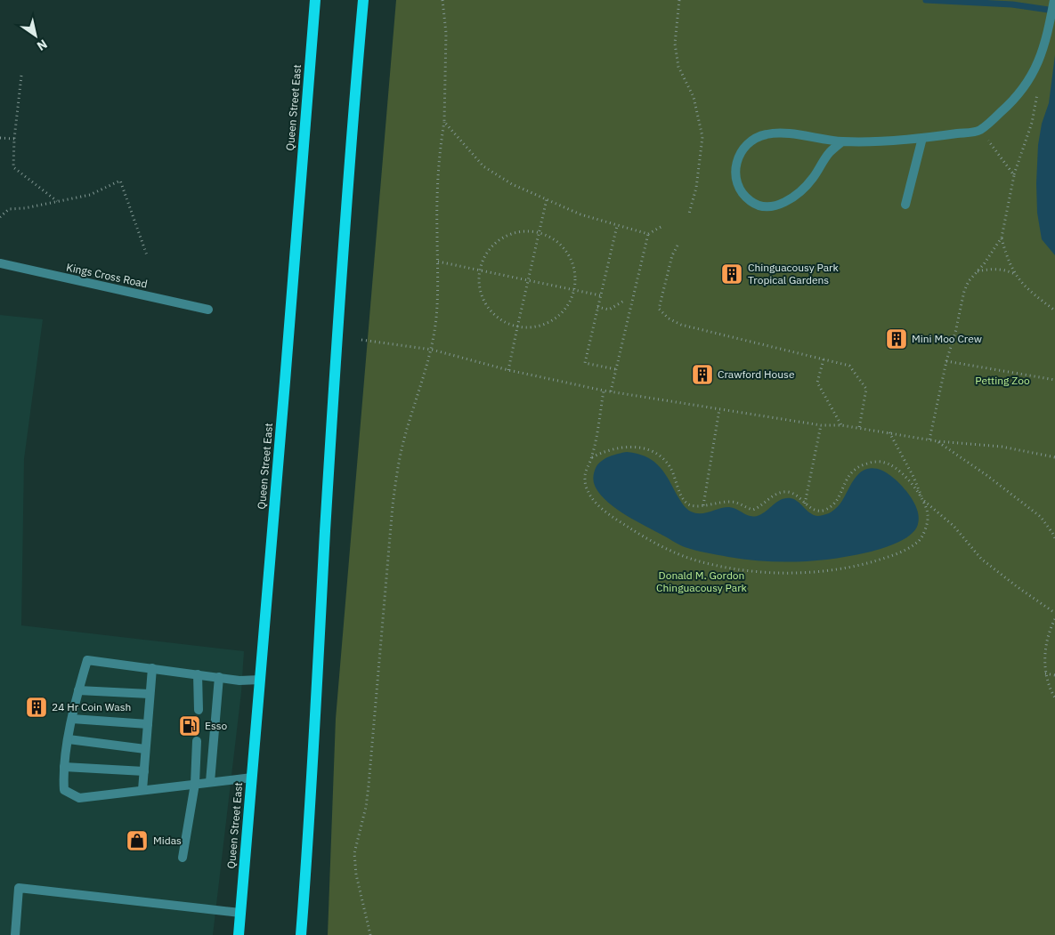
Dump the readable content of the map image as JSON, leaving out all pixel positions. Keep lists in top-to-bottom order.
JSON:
{
  "streets": {
    "main road": ["Queen Street East"],
    "street": ["Kings Cross Road"]
  },
  "parks": ["Petting Zoo", "Donald M. Gordon Chinguacousy Park"],
  "places": {
    "building": [
      "Chinguacousy Park Tropical Gardens",
      "Mini Moo Crew",
      "Crawford House",
      "24 Hr Coin Wash"
    ],
    "fuel station": ["Esso"],
    "shop": ["Midas"]
  },
  "north": "bottom right"
}
